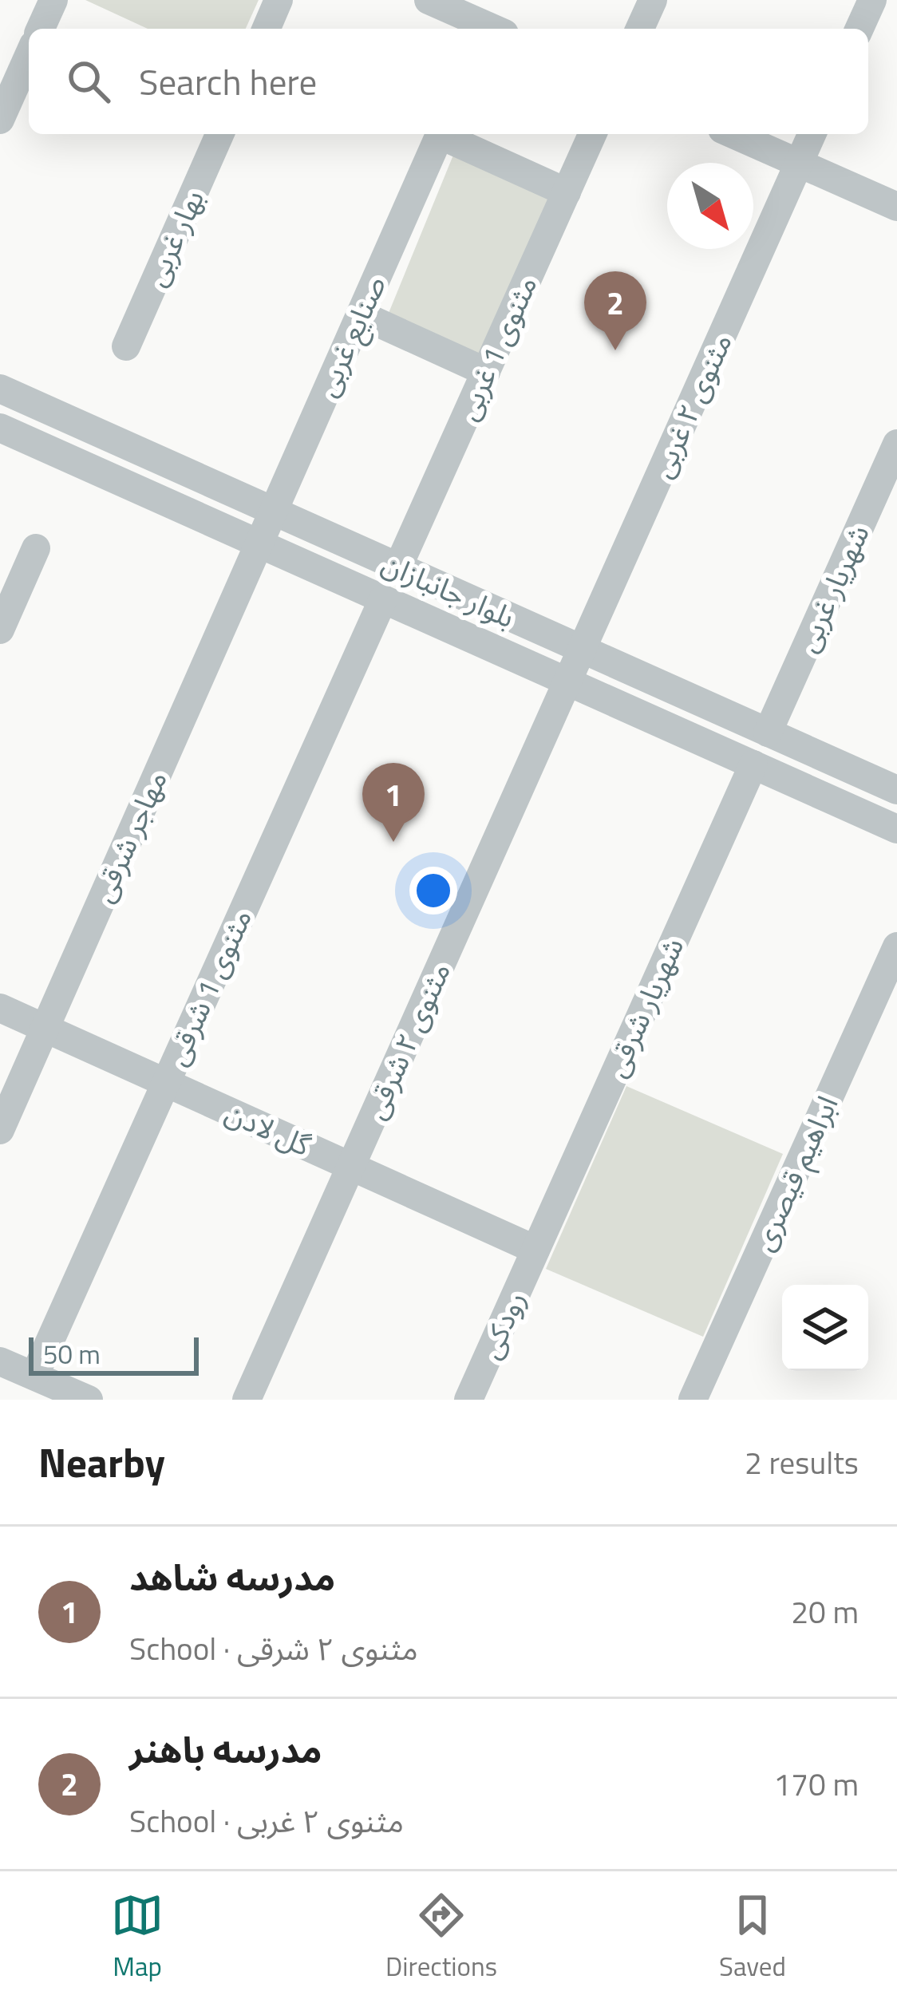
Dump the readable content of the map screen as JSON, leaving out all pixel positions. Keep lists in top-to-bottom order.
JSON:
{
  "streets": {
    "street": [
      "بهار غربی",
      "صنایع غربی",
      "مثنوی 1 غربی",
      "مثنوی ۲ غربی",
      "شهریار غربی",
      "بلوار جانبازان",
      "مهاجر شرقی",
      "مثنوی 1 شرقی",
      "شهریار شرقی",
      "مثنوی ۲ شرقی",
      "گل لادن",
      "ابراهیم قیصری",
      "رودکی"
    ]
  },
  "crossings": [
    ["صنایع غربی", "بلوار جانبازان"],
    ["صنایع غربی", "مهاجر شرقی"],
    ["مثنوی 1 غربی", "بلوار جانبازان"],
    ["مثنوی ۲ غربی", "بلوار جانبازان"],
    ["مثنوی ۲ غربی", "مثنوی ۲ شرقی"],
    ["شهریار غربی", "بلوار جانبازان"],
    ["بلوار جانبازان", "مهاجر شرقی"],
    ["بلوار جانبازان", "مثنوی 1 شرقی"],
    ["بلوار جانبازان", "شهریار شرقی"],
    ["بلوار جانبازان", "مثنوی ۲ شرقی"],
    ["مهاجر شرقی", "گل لادن"],
    ["مثنوی 1 شرقی", "گل لادن"],
    ["شهریار شرقی", "گل لادن"],
    ["شهریار شرقی", "رودکی"],
    ["مثنوی ۲ شرقی", "گل لادن"],
    ["گل لادن", "رودکی"]
  ],
  "scale_bar": "50 m",
  "north": "bottom right",
  "page": {
    "search": "Search here",
    "pins": ["2", "1"],
    "scale": "50 m",
    "heading": ["Nearby", "2 results"],
    "list": [
      {
        "mark": "1",
        "name": "مدرسه شاهد",
        "note": "School · مثنوی ۲ شرقی",
        "value": "20 m"
      },
      {
        "mark": "2",
        "name": "مدرسه باهنر",
        "note": "School · مثنوی ۲ غربی",
        "value": "170 m"
      }
    ],
    "nav": ["Map", "Directions", "Saved"]
  }
}
